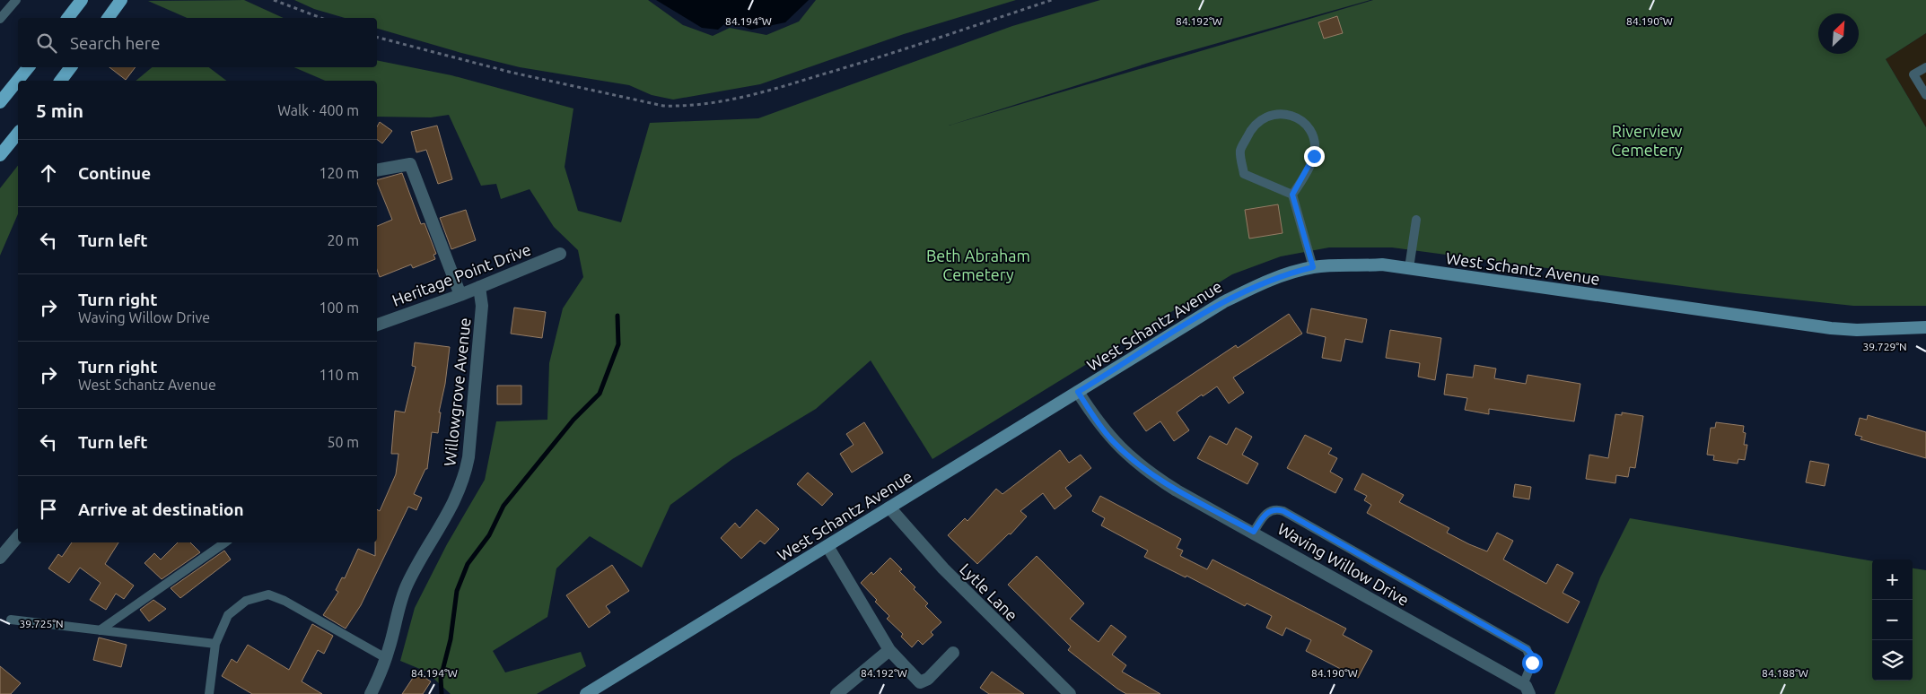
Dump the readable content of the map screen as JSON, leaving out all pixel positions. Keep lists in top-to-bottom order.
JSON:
{
  "streets": {
    "main road": ["West Schantz Avenue"],
    "street": [
      "Heritage Point Drive",
      "Willowgrove Avenue",
      "Waving Willow Drive",
      "Lytle Lane"
    ]
  },
  "crossings": [
    ["West Schantz Avenue", "Waving Willow Drive"],
    ["West Schantz Avenue", "Lytle Lane"],
    ["Heritage Point Drive", "Willowgrove Avenue"]
  ],
  "parks": ["Riverview Cemetery", "Beth Abraham Cemetery"],
  "north": "top right",
  "page": {
    "search": "Search here",
    "heading": ["5 min", "Walk · 400 m"],
    "list": [
      ["Continue", "120 m"],
      ["Turn left", "20 m"],
      ["Turn right", "Waving Willow Drive", "100 m"],
      ["Turn right", "West Schantz Avenue", "110 m"],
      ["Turn left", "50 m"],
      "Arrive at destination"
    ],
    "map_buttons": ["+", "−"]
  },
  "coordinates": [
    "84.194°W",
    "84.192°W",
    "84.190°W",
    "39.729°N",
    "39.725°N",
    "84.188°W"
  ]
}
